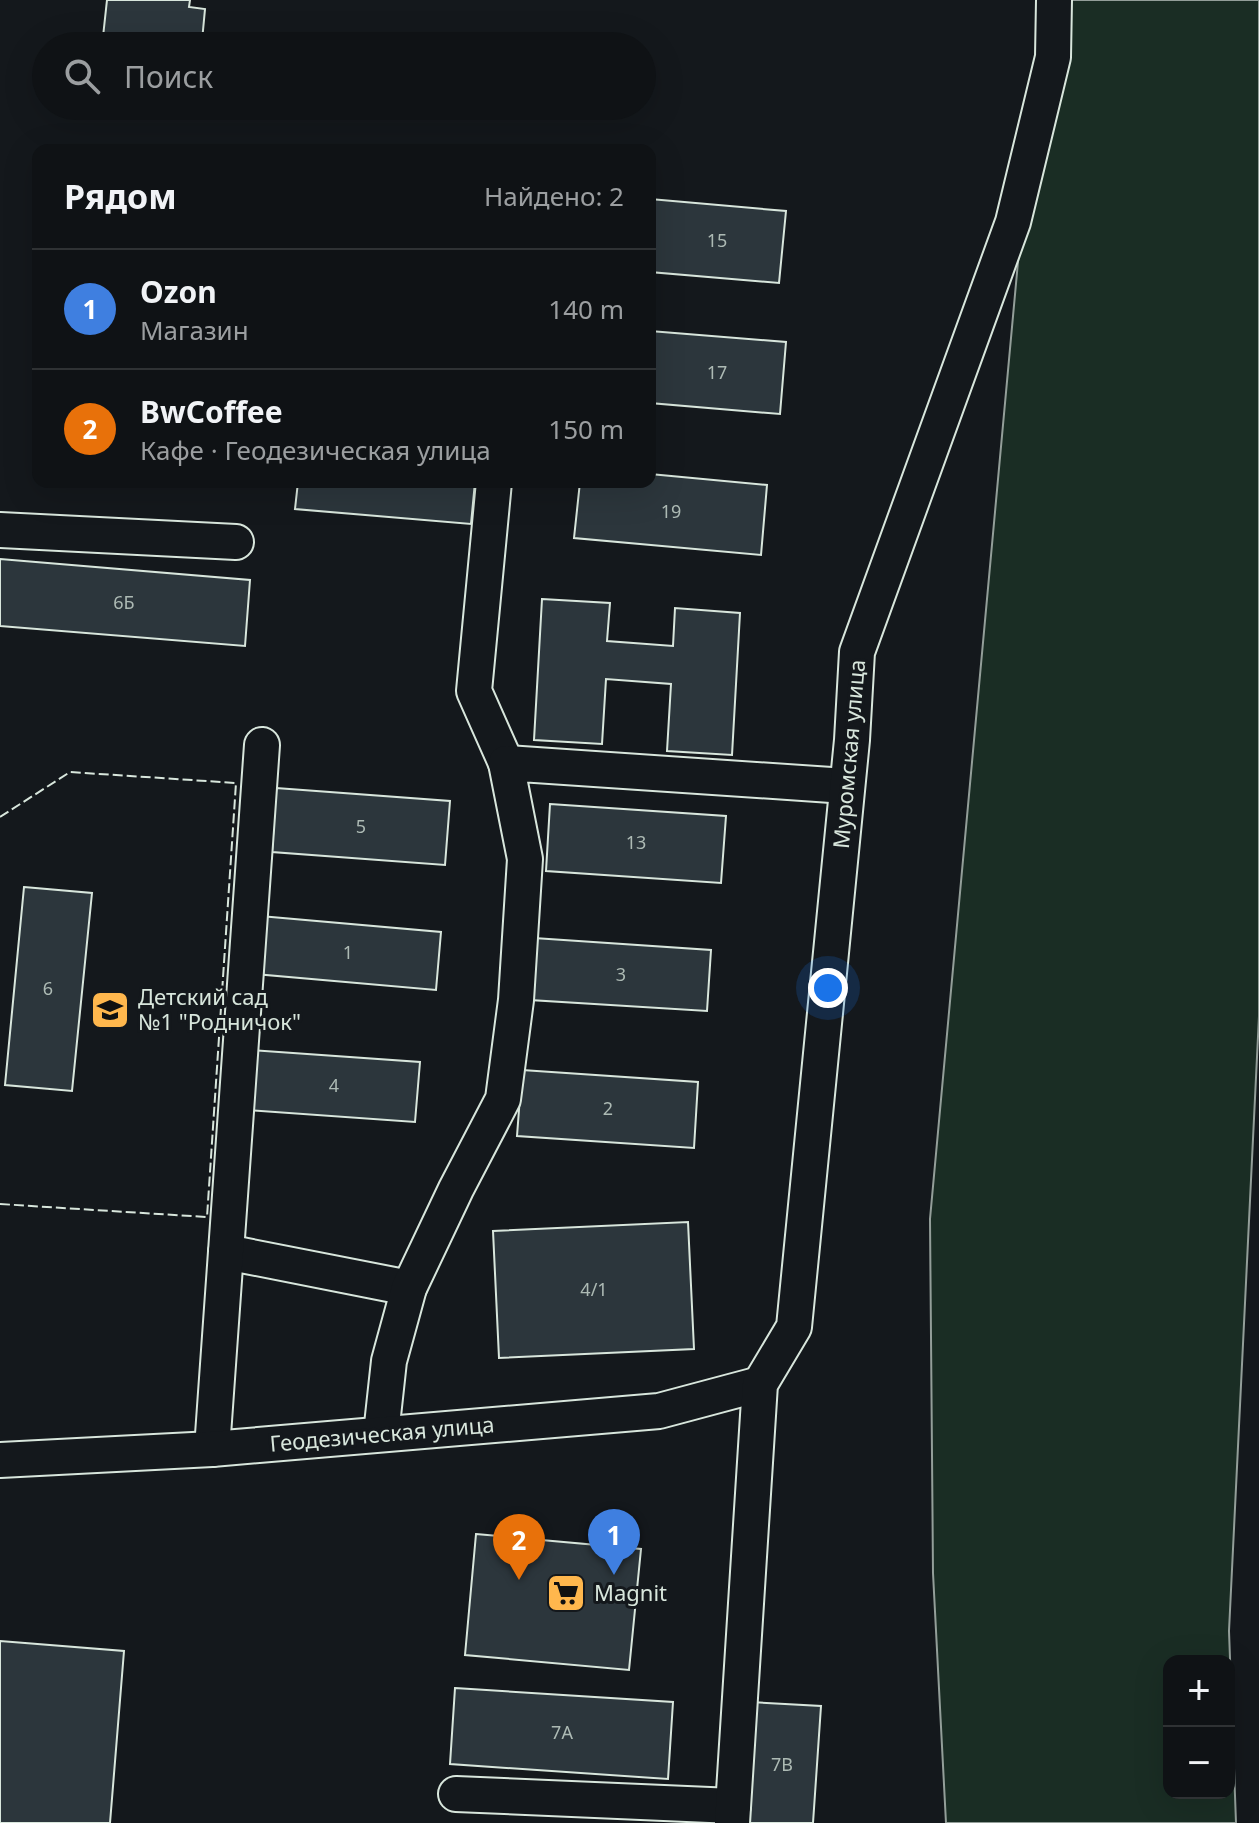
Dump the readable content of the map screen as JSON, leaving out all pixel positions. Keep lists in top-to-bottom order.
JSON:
{
  "streets": {
    "street": ["Муромская улица", "Геодезическая улица"]
  },
  "crossings": [
    ["Муромская улица", "Геодезическая улица"]
  ],
  "places": {
    "school or university": ["Детский сад №1 \"Родничок\""],
    "supermarket": ["Magnit"]
  },
  "house_numbers": [
    "15",
    "17",
    "19",
    "6Б",
    "5",
    "13",
    "1",
    "3",
    "6",
    "4",
    "2",
    "4/1",
    "7А",
    "7В"
  ],
  "page": {
    "search": "Поиск",
    "heading": ["Рядом", "Найдено: 2"],
    "list": [
      {
        "mark": "1",
        "name": "Ozon",
        "note": "Магазин",
        "value": "140 m"
      },
      {
        "mark": "2",
        "name": "BwCoffee",
        "note": "Кафе · Геодезическая улица",
        "value": "150 m"
      }
    ],
    "pins": ["1", "2"],
    "map_buttons": ["+", "−"]
  }
}
